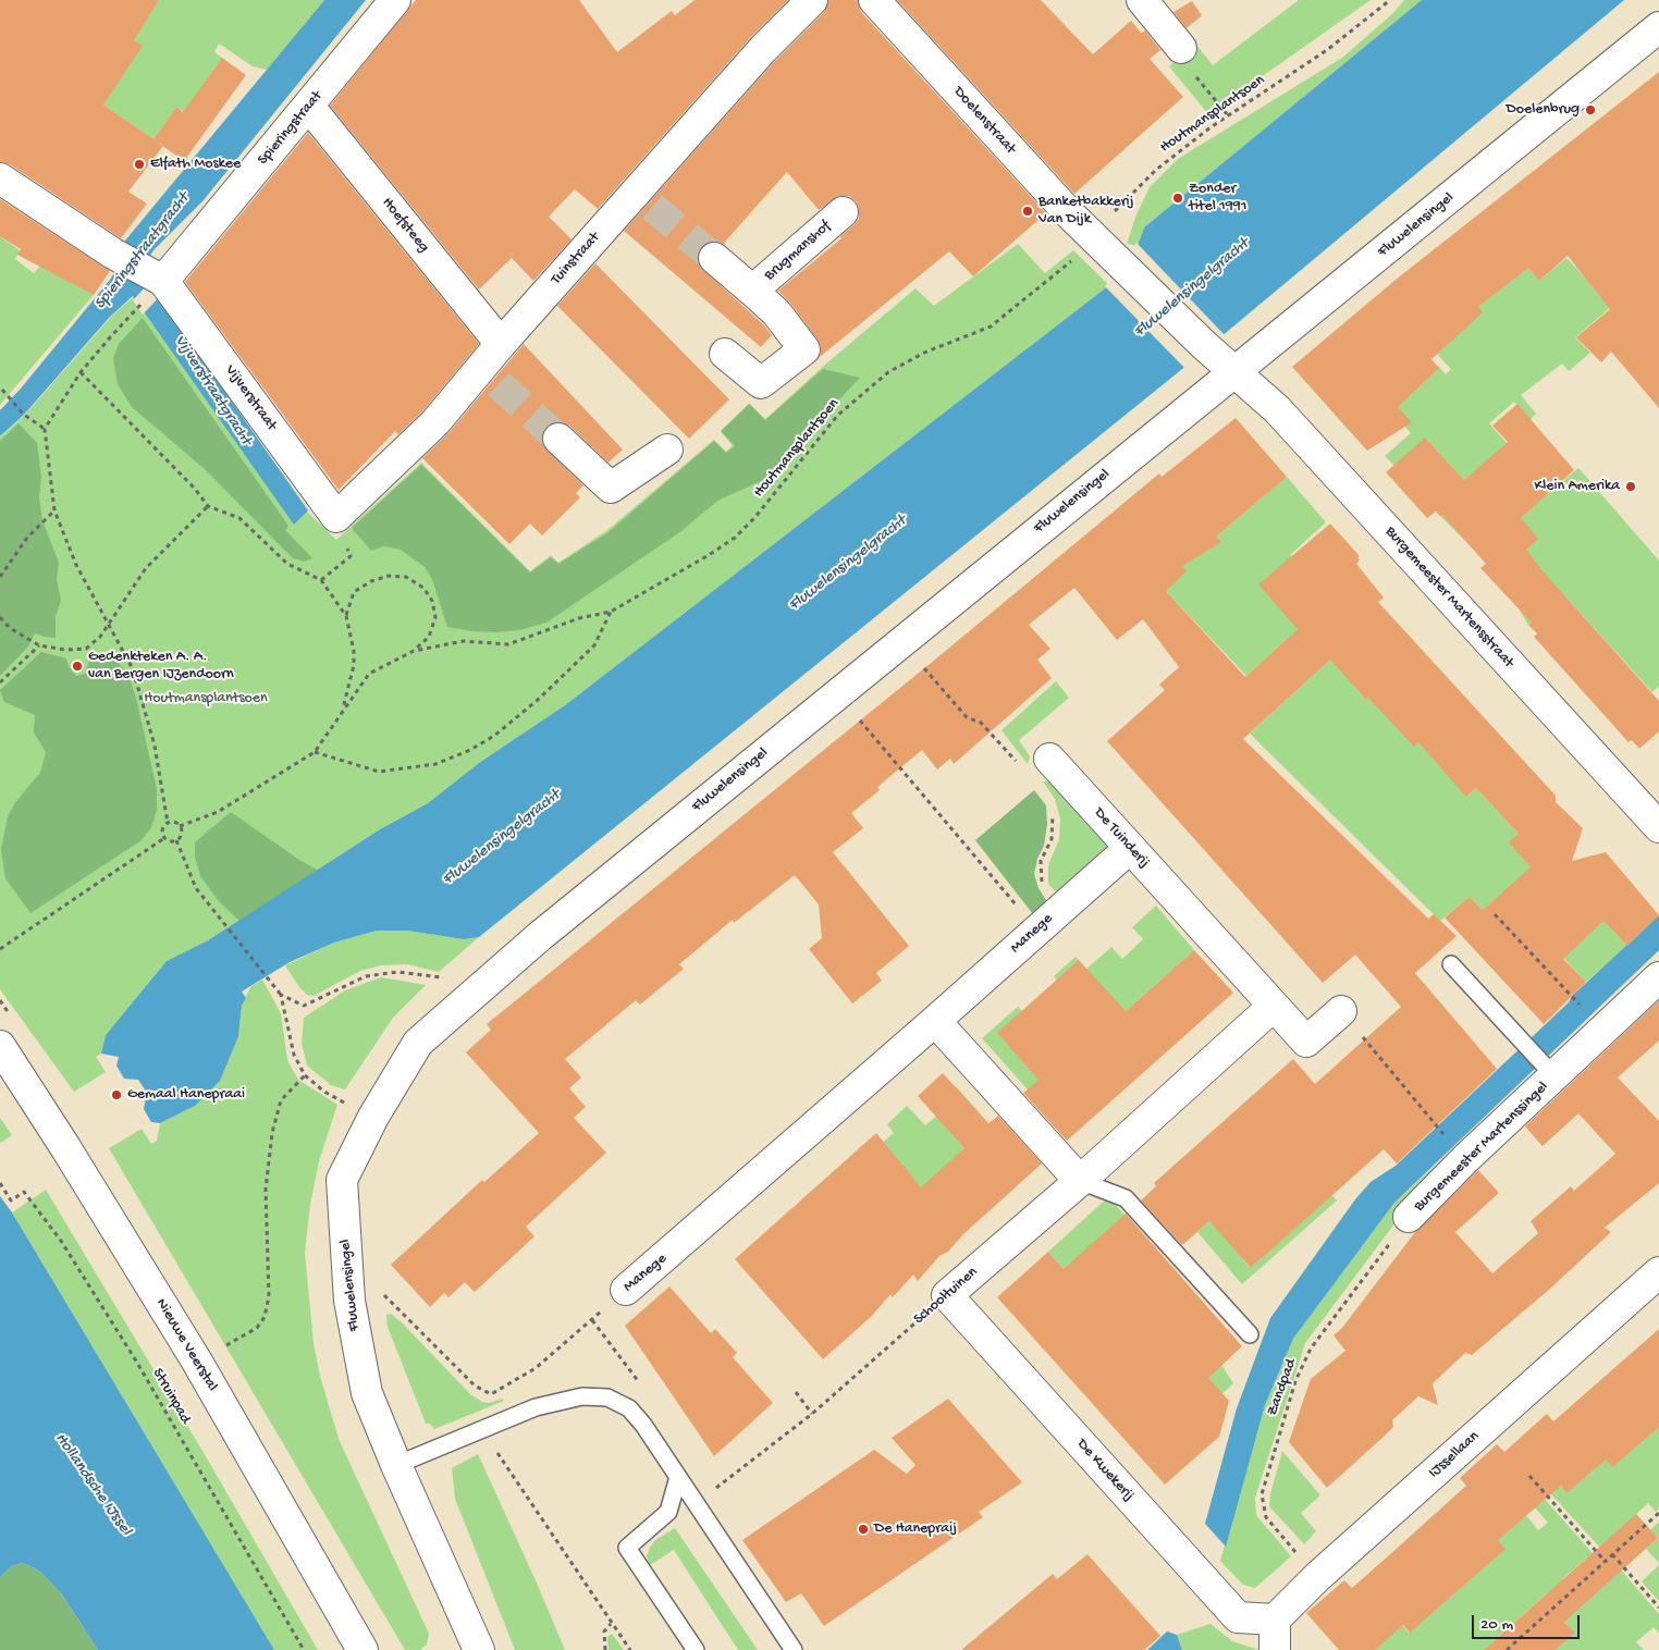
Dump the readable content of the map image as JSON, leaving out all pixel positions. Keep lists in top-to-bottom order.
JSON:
{
  "streets": {
    "street": [
      "Doelenstraat",
      "Spieringstraat",
      "Hoefsteeg",
      "Fluwelensingel",
      "Brugmanshof",
      "Tuinstraat",
      "Vijverstraat",
      "Burgemeester Martensstraat",
      "De Tuinderij",
      "Manege",
      "Burgemeester Martenssingel",
      "Schooltuinen",
      "Nieuwe Veerstal",
      "IJssellaan",
      "De Kwekerij"
    ],
    "path": ["Houtmansplantsoen", "Zandpad", "Struinpad"]
  },
  "crossings": [
    ["Houtmansplantsoen", "Doelenstraat"],
    ["Spieringstraat", "Hoefsteeg"],
    ["Spieringstraat", "Vijverstraat"],
    ["Hoefsteeg", "Tuinstraat"],
    ["Fluwelensingel", "Burgemeester Martensstraat"],
    ["Fluwelensingel", "Manege"],
    ["Tuinstraat", "Vijverstraat"],
    ["De Tuinderij", "Manege"],
    ["De Tuinderij", "Schooltuinen"],
    ["Burgemeester Martenssingel", "Zandpad"],
    ["Schooltuinen", "De Kwekerij"],
    ["Zandpad", "IJssellaan"],
    ["IJssellaan", "De Kwekerij"]
  ],
  "water": [
    "Spieringstraatgracht",
    "Fluwelensingelgracht",
    "Vijverstraatgracht",
    "Hollandsche IJssel"
  ],
  "parks": ["Houtmansplantsoen"],
  "places": [
    "Doelenbrug",
    "Elfath Moskee",
    "Zonder titel 1991",
    "Banketbakkerij Van Dijk",
    "Klein Amerika",
    "Gedenkteken A. A. van Bergen IJzendoorn",
    "Gemaal Hanepraai",
    "De Hanepraij"
  ],
  "scale_bar": "20 m"
}
